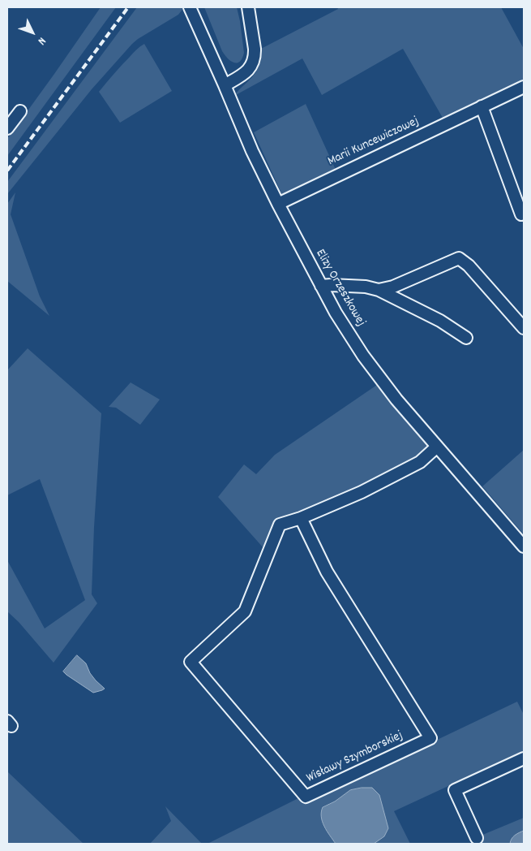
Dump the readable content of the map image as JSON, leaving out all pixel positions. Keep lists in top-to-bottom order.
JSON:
{
  "streets": {
    "street": ["Marii Kuncewiczowej", "Elizy Orzeszkowej", "Wisławy Szymborskiej"]
  },
  "crossings": [
    ["Marii Kuncewiczowej", "Elizy Orzeszkowej"],
    ["Elizy Orzeszkowej", "Wisławy Szymborskiej"]
  ],
  "north": "bottom right"
}
